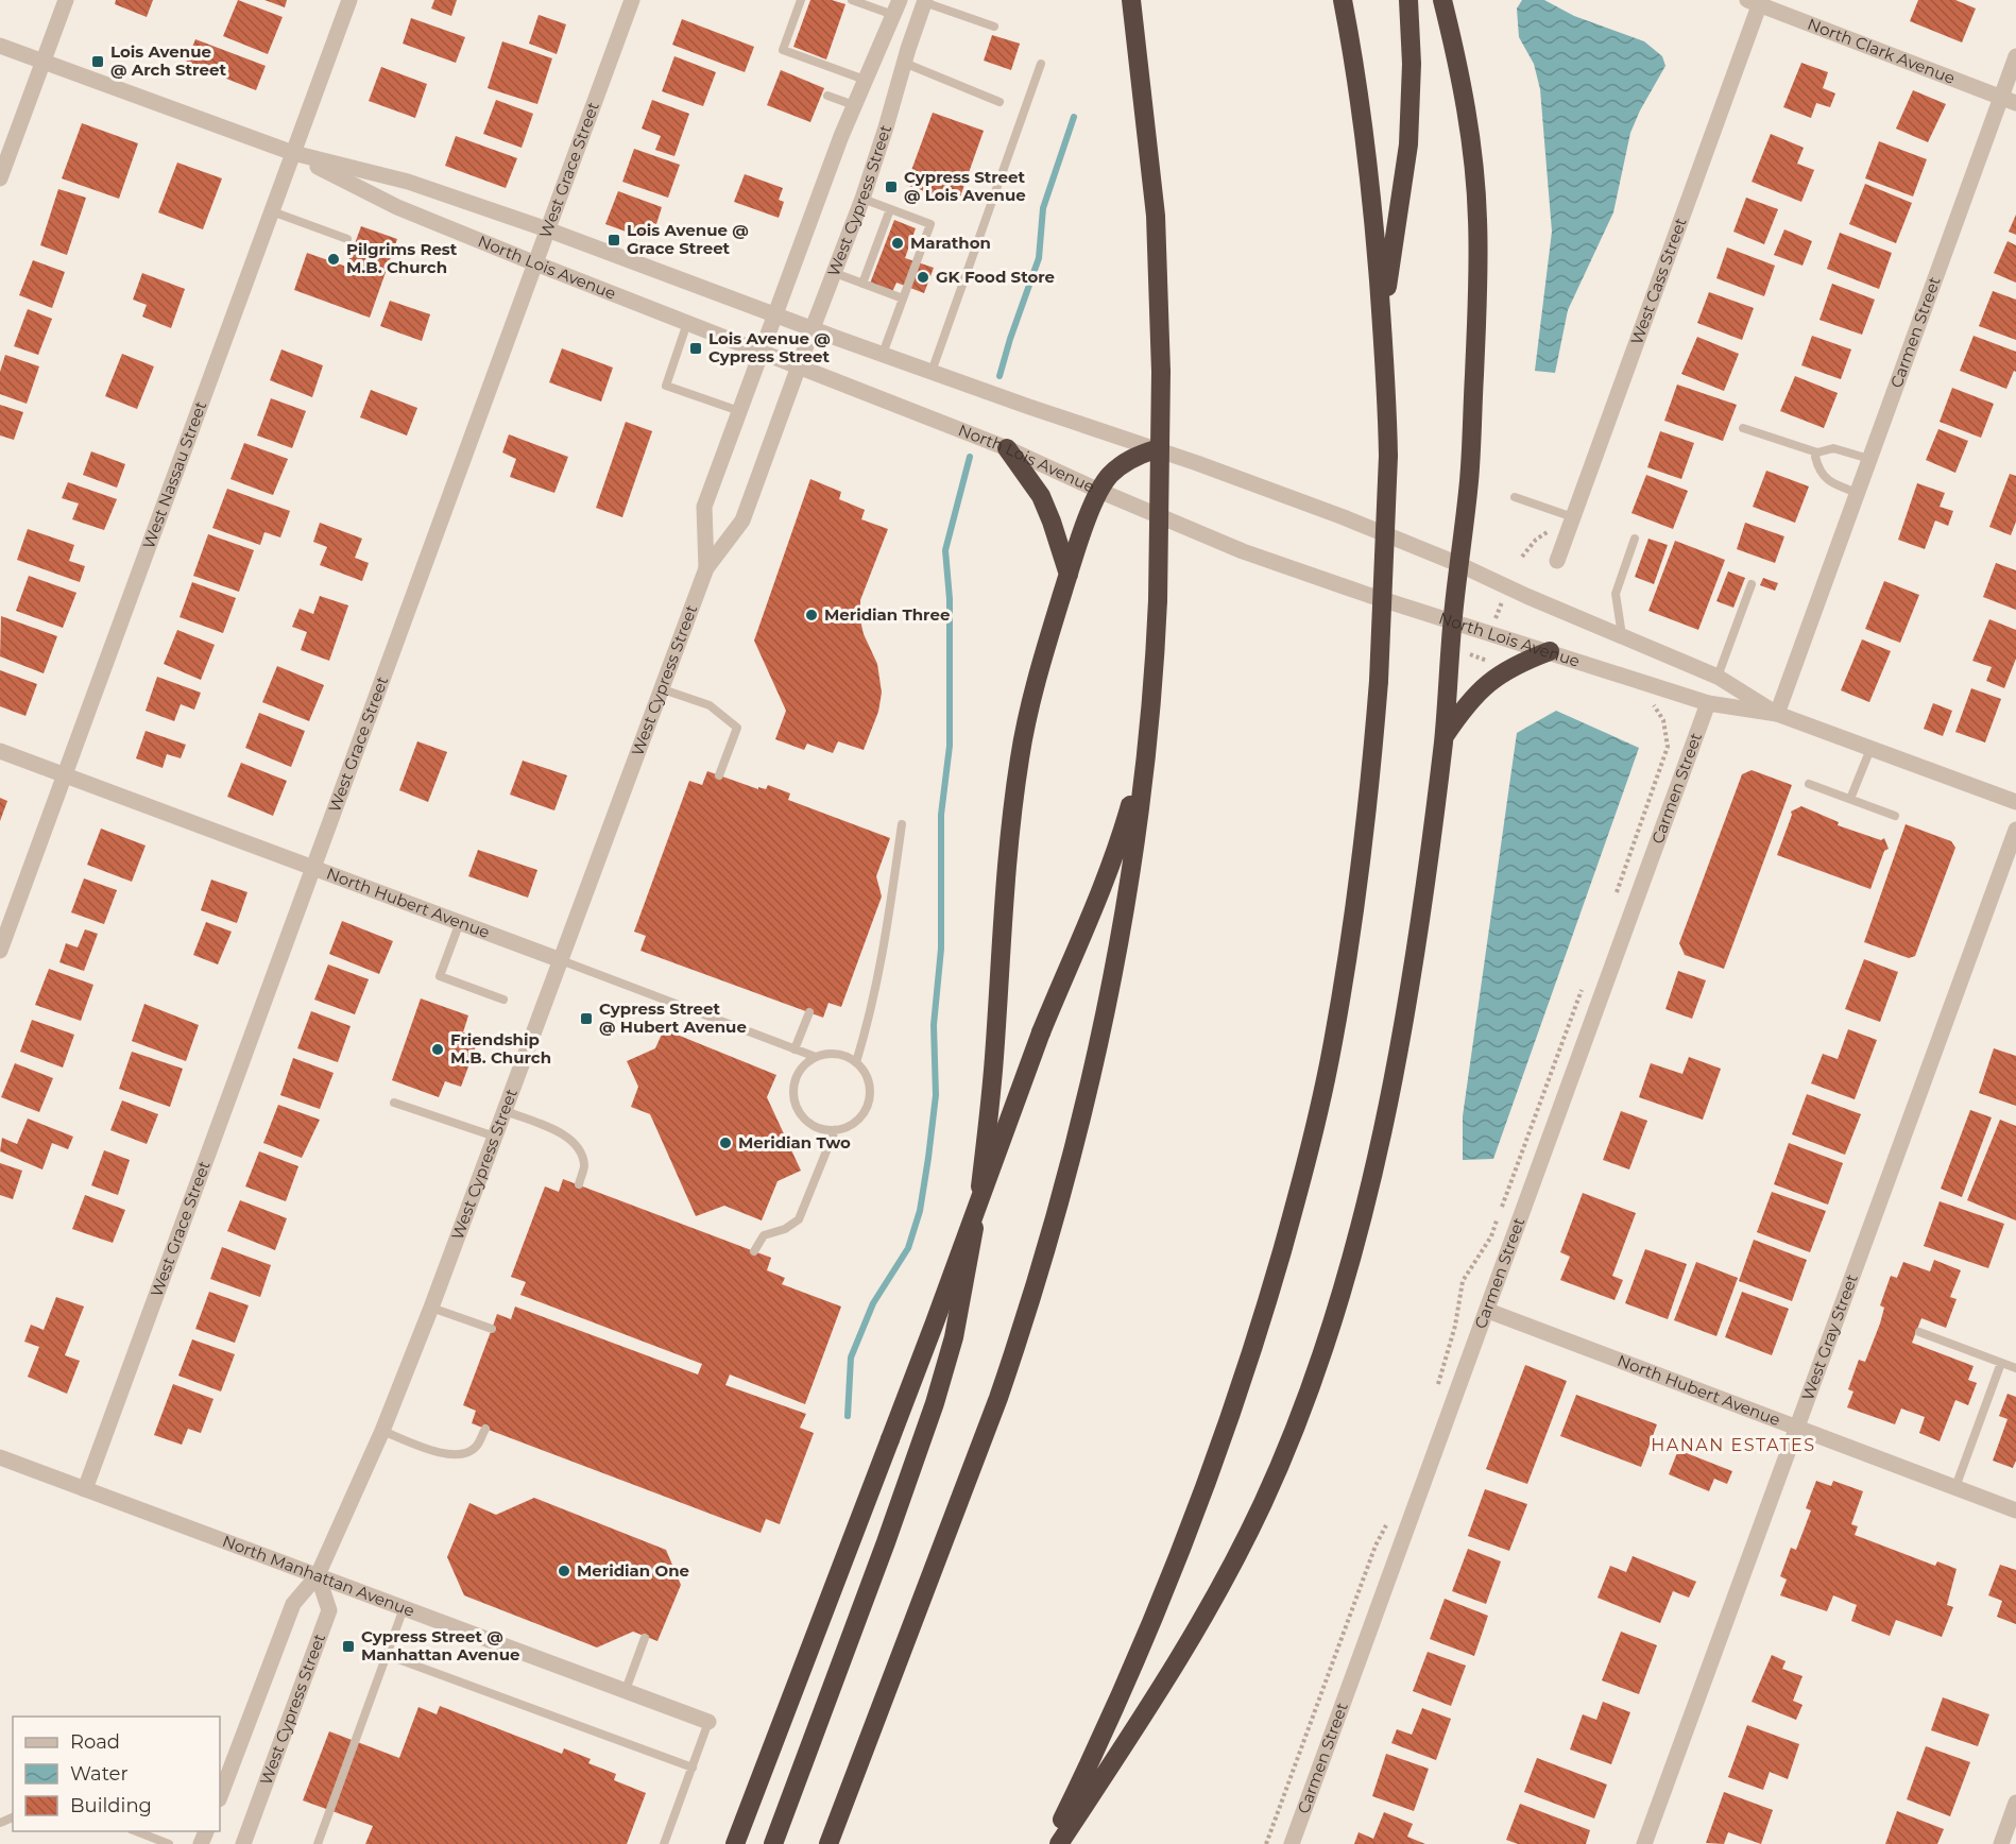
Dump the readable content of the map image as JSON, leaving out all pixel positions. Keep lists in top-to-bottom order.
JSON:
{
  "streets": {
    "street": [
      "North Clark Avenue",
      "West Grace Street",
      "West Cypress Street",
      "North Lois Avenue",
      "West Cass Street",
      "Carmen Street",
      "West Nassau Street",
      "North Hubert Avenue",
      "West Gray Street",
      "North Manhattan Avenue"
    ]
  },
  "crossings": [
    ["North Clark Avenue", "West Cass Street"],
    ["North Clark Avenue", "Carmen Street"],
    ["West Grace Street", "North Lois Avenue"],
    ["West Grace Street", "North Hubert Avenue"],
    ["West Grace Street", "North Manhattan Avenue"],
    ["West Cypress Street", "North Lois Avenue"],
    ["West Cypress Street", "North Hubert Avenue"],
    ["West Cypress Street", "North Manhattan Avenue"],
    ["North Lois Avenue", "Carmen Street"],
    ["North Lois Avenue", "West Nassau Street"],
    ["Carmen Street", "North Hubert Avenue"],
    ["West Nassau Street", "North Hubert Avenue"],
    ["North Hubert Avenue", "West Gray Street"]
  ],
  "districts": ["HANAN ESTATES"],
  "places": {
    "transit": [
      "Lois Avenue @ Arch Street",
      "Cypress Street @ Lois Avenue",
      "Lois Avenue @ Grace Street",
      "Lois Avenue @ Cypress Street",
      "Cypress Street @ Hubert Avenue",
      "Cypress Street @ Manhattan Avenue"
    ],
    "other": [
      "Marathon",
      "Pilgrims Rest M.B. Church",
      "GK Food Store",
      "Meridian Three",
      "Friendship M.B. Church",
      "Meridian Two",
      "Meridian One"
    ]
  },
  "legend": ["Road", "Water", "Building"]
}
